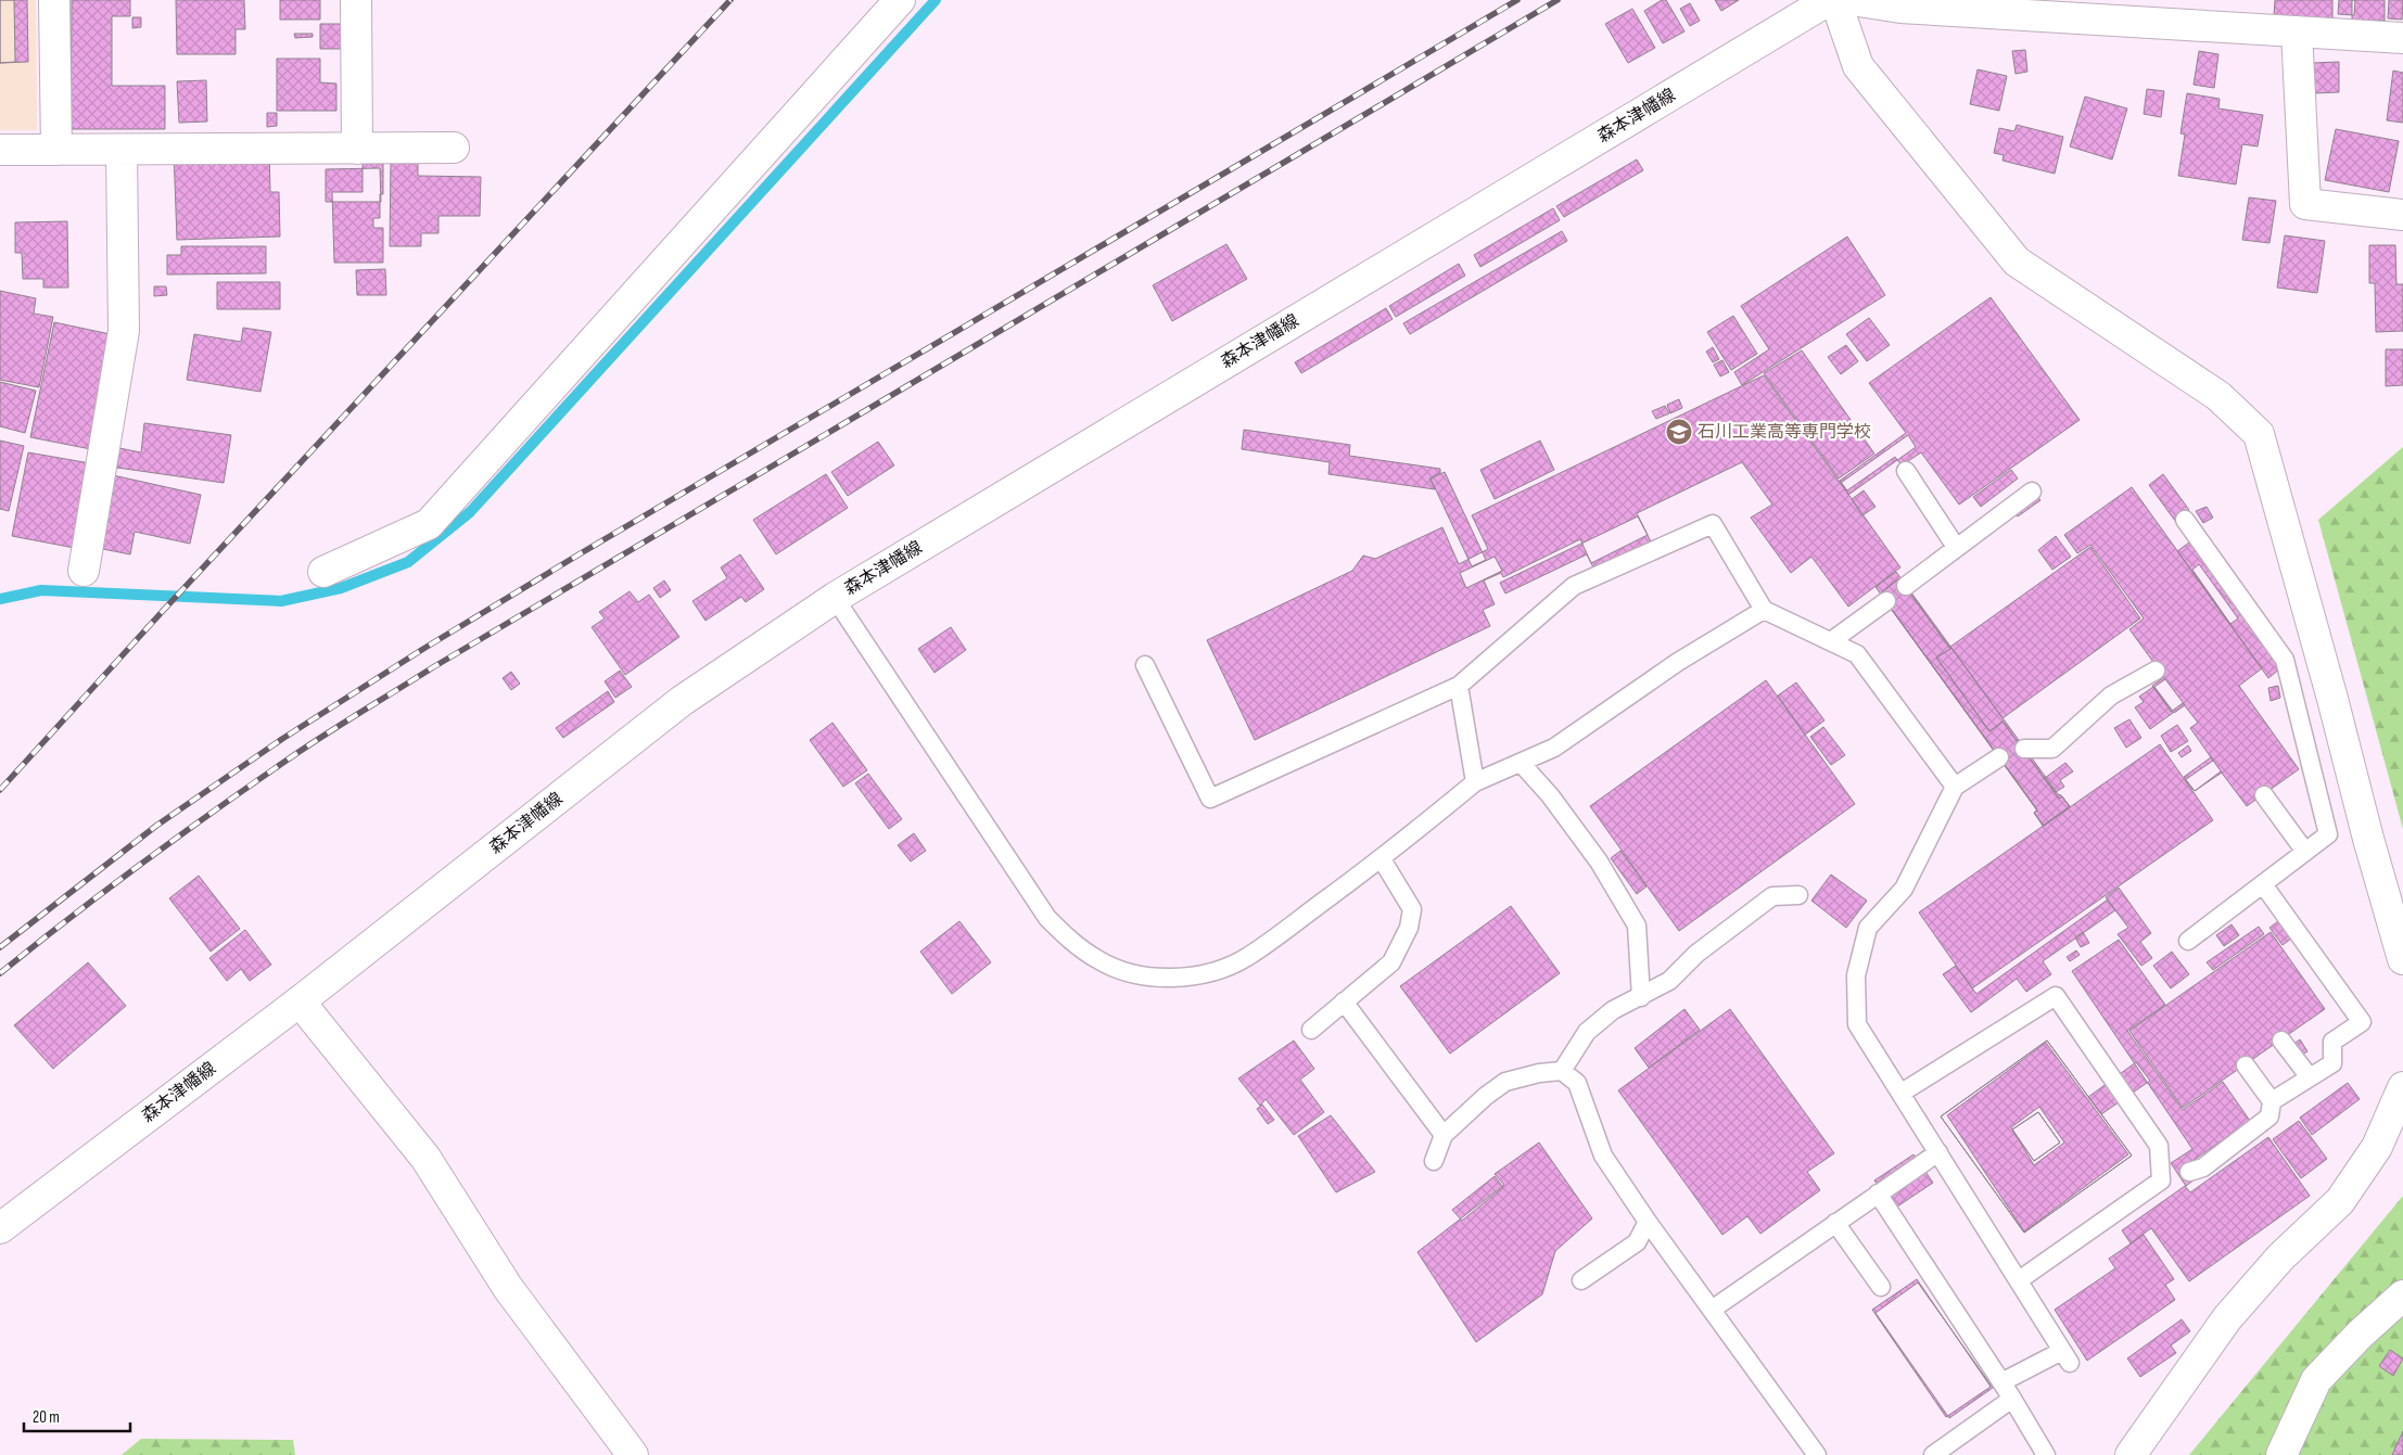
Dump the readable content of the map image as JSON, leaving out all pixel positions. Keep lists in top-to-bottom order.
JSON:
{
  "streets": {
    "street": ["森本津幡線"]
  },
  "places": {
    "school or university": ["石川工業高等専門学校"]
  },
  "scale_bar": "20 m"
}
